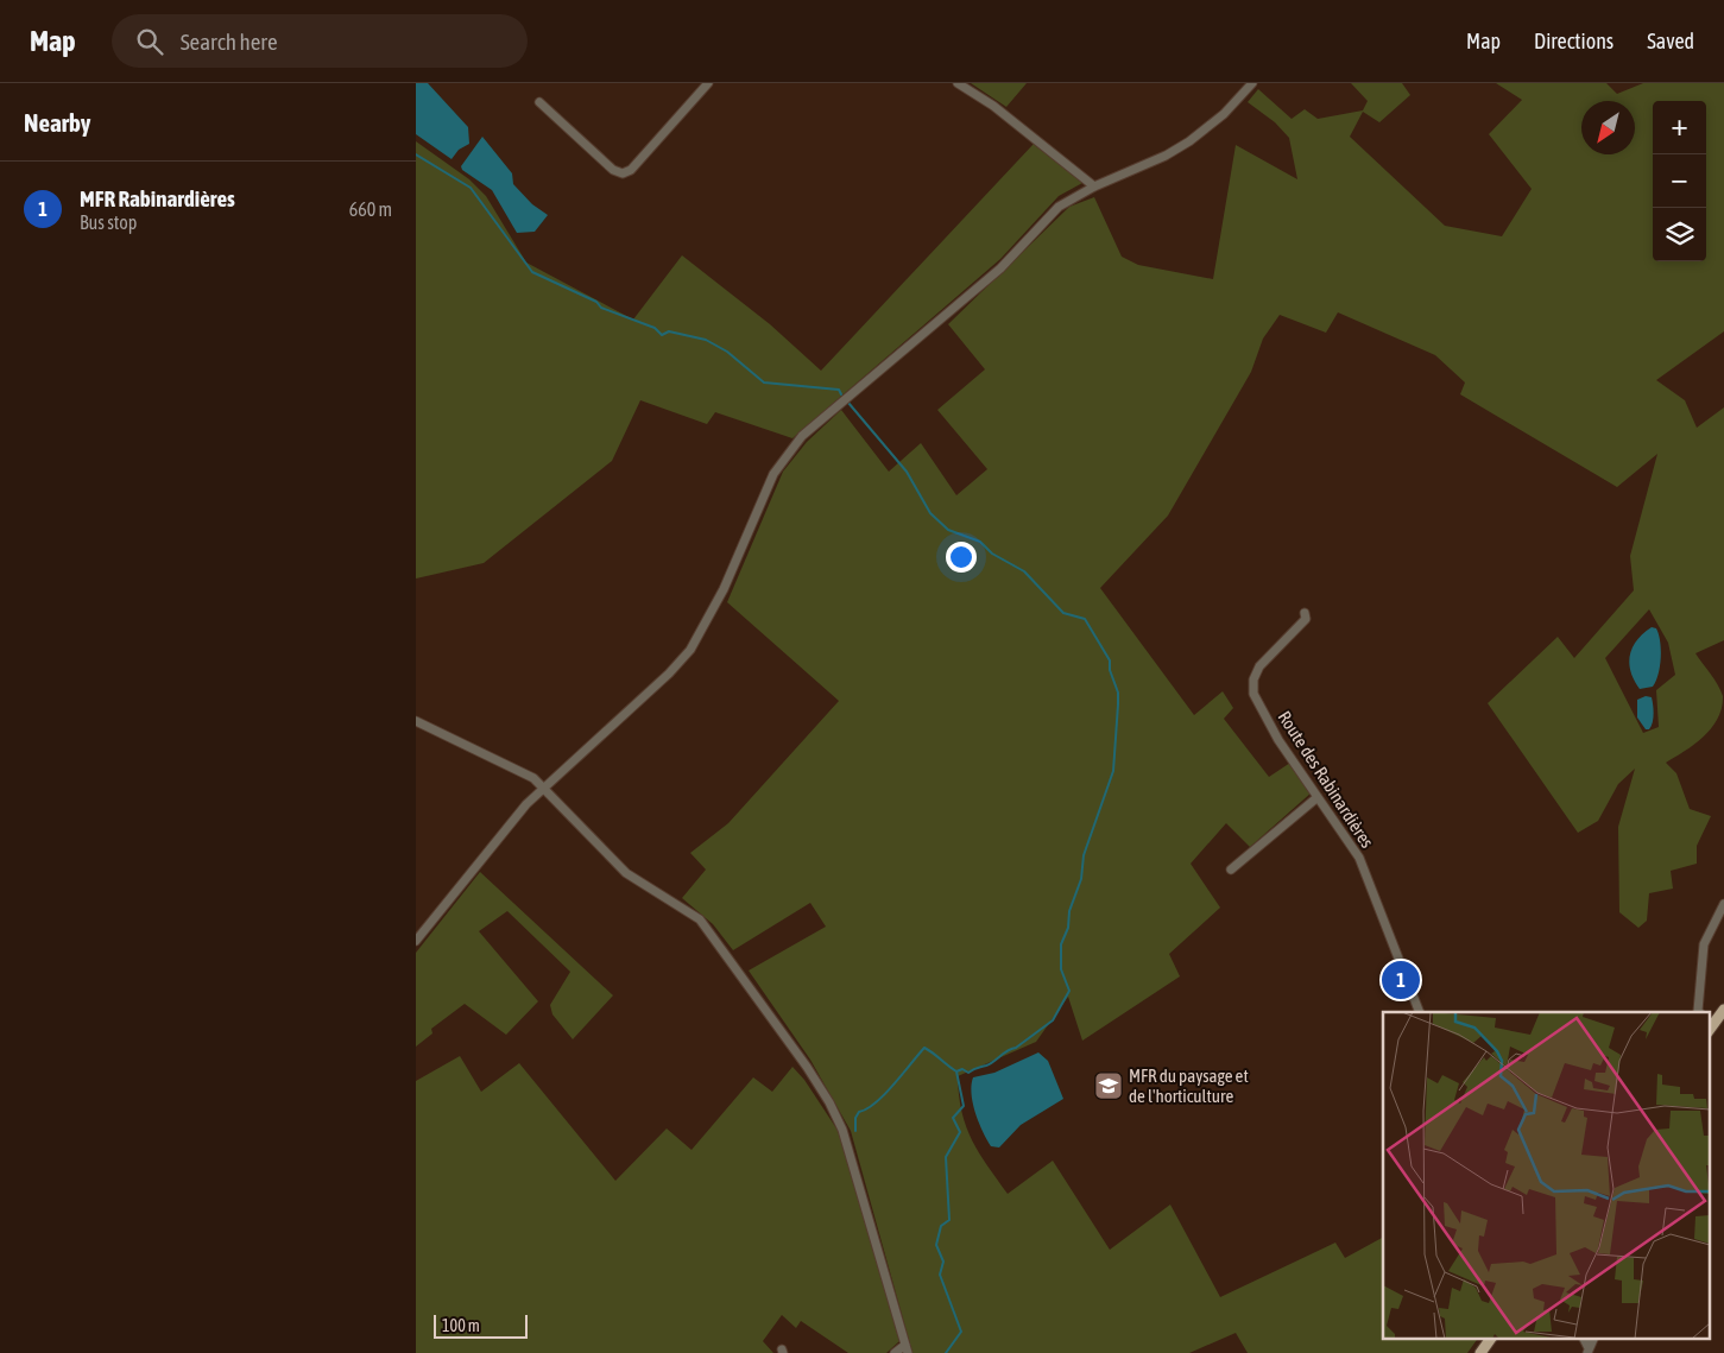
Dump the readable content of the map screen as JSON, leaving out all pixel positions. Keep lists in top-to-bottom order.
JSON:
{
  "streets": {
    "street": ["Route des Rabinardières"]
  },
  "places": {
    "school or university": ["MFR du paysage et de l'horticulture"]
  },
  "scale_bar": "100 m",
  "north": "bottom left",
  "page": {
    "header": "Map",
    "search": "Search here",
    "nav": ["Map", "Directions", "Saved"],
    "heading": "Nearby",
    "map_buttons": ["+", "−"],
    "list": [
      {
        "mark": "1",
        "name": "MFR Rabinardières",
        "note": "Bus stop",
        "value": "660 m"
      }
    ],
    "pins": "1",
    "scale": "100 m"
  }
}
